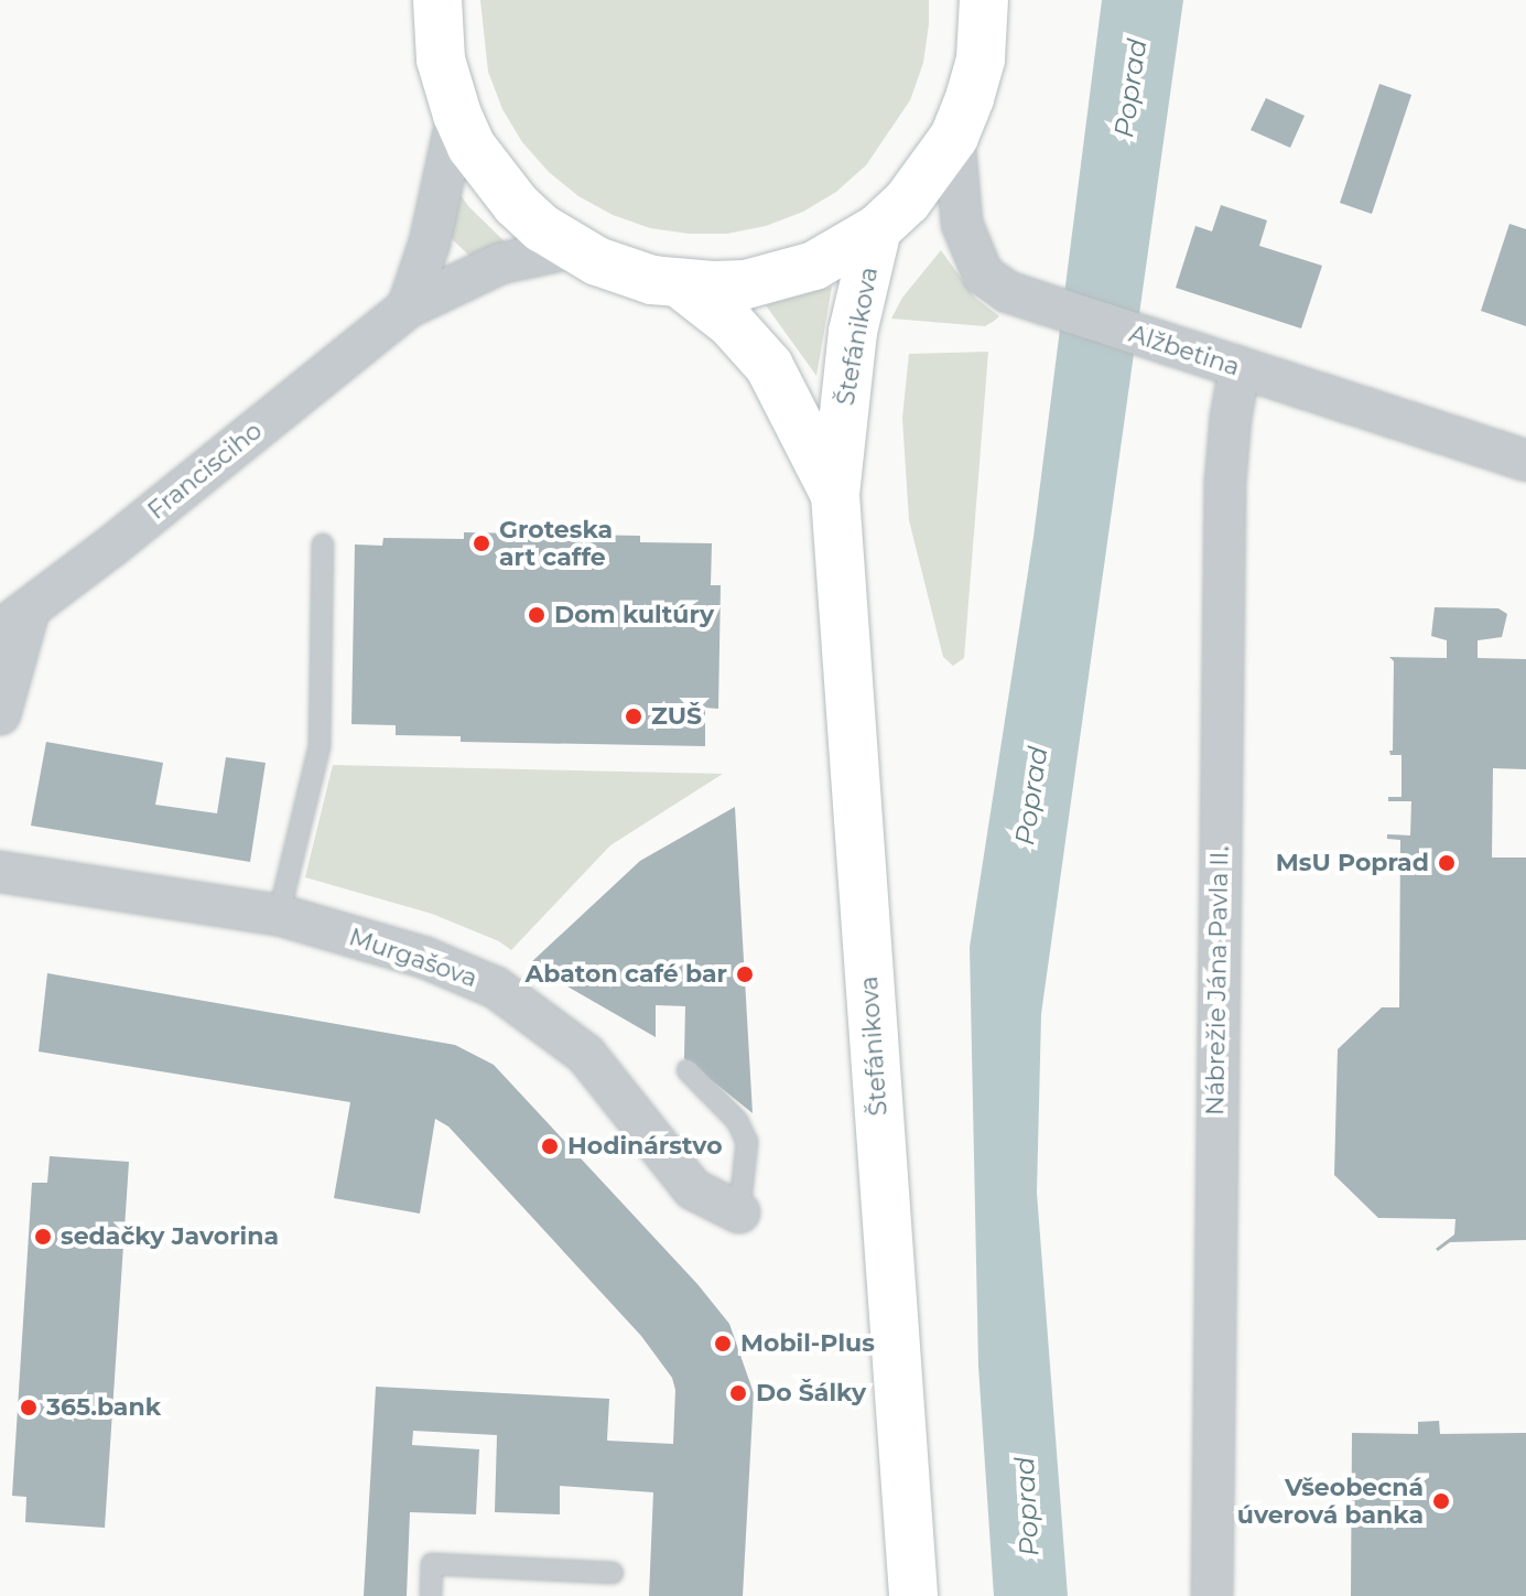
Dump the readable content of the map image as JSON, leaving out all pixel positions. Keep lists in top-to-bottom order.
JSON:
{
  "streets": {
    "main road": ["Štefánikova"],
    "street": [
      "Alžbetina",
      "Francisciho",
      "Murgašova",
      "Nábrežie Jána Pavla II."
    ]
  },
  "crossings": [
    ["Alžbetina", "Nábrežie Jána Pavla II."]
  ],
  "water": ["Poprad"],
  "places": [
    "Groteska art caffe",
    "Dom kultúry",
    "ZUŠ",
    "MsU Poprad",
    "Abaton café bar",
    "Hodinárstvo",
    "sedačky Javorina",
    "Mobil-Plus",
    "Do Šálky",
    "365.bank",
    "Všeobecná úverová banka"
  ]
}
